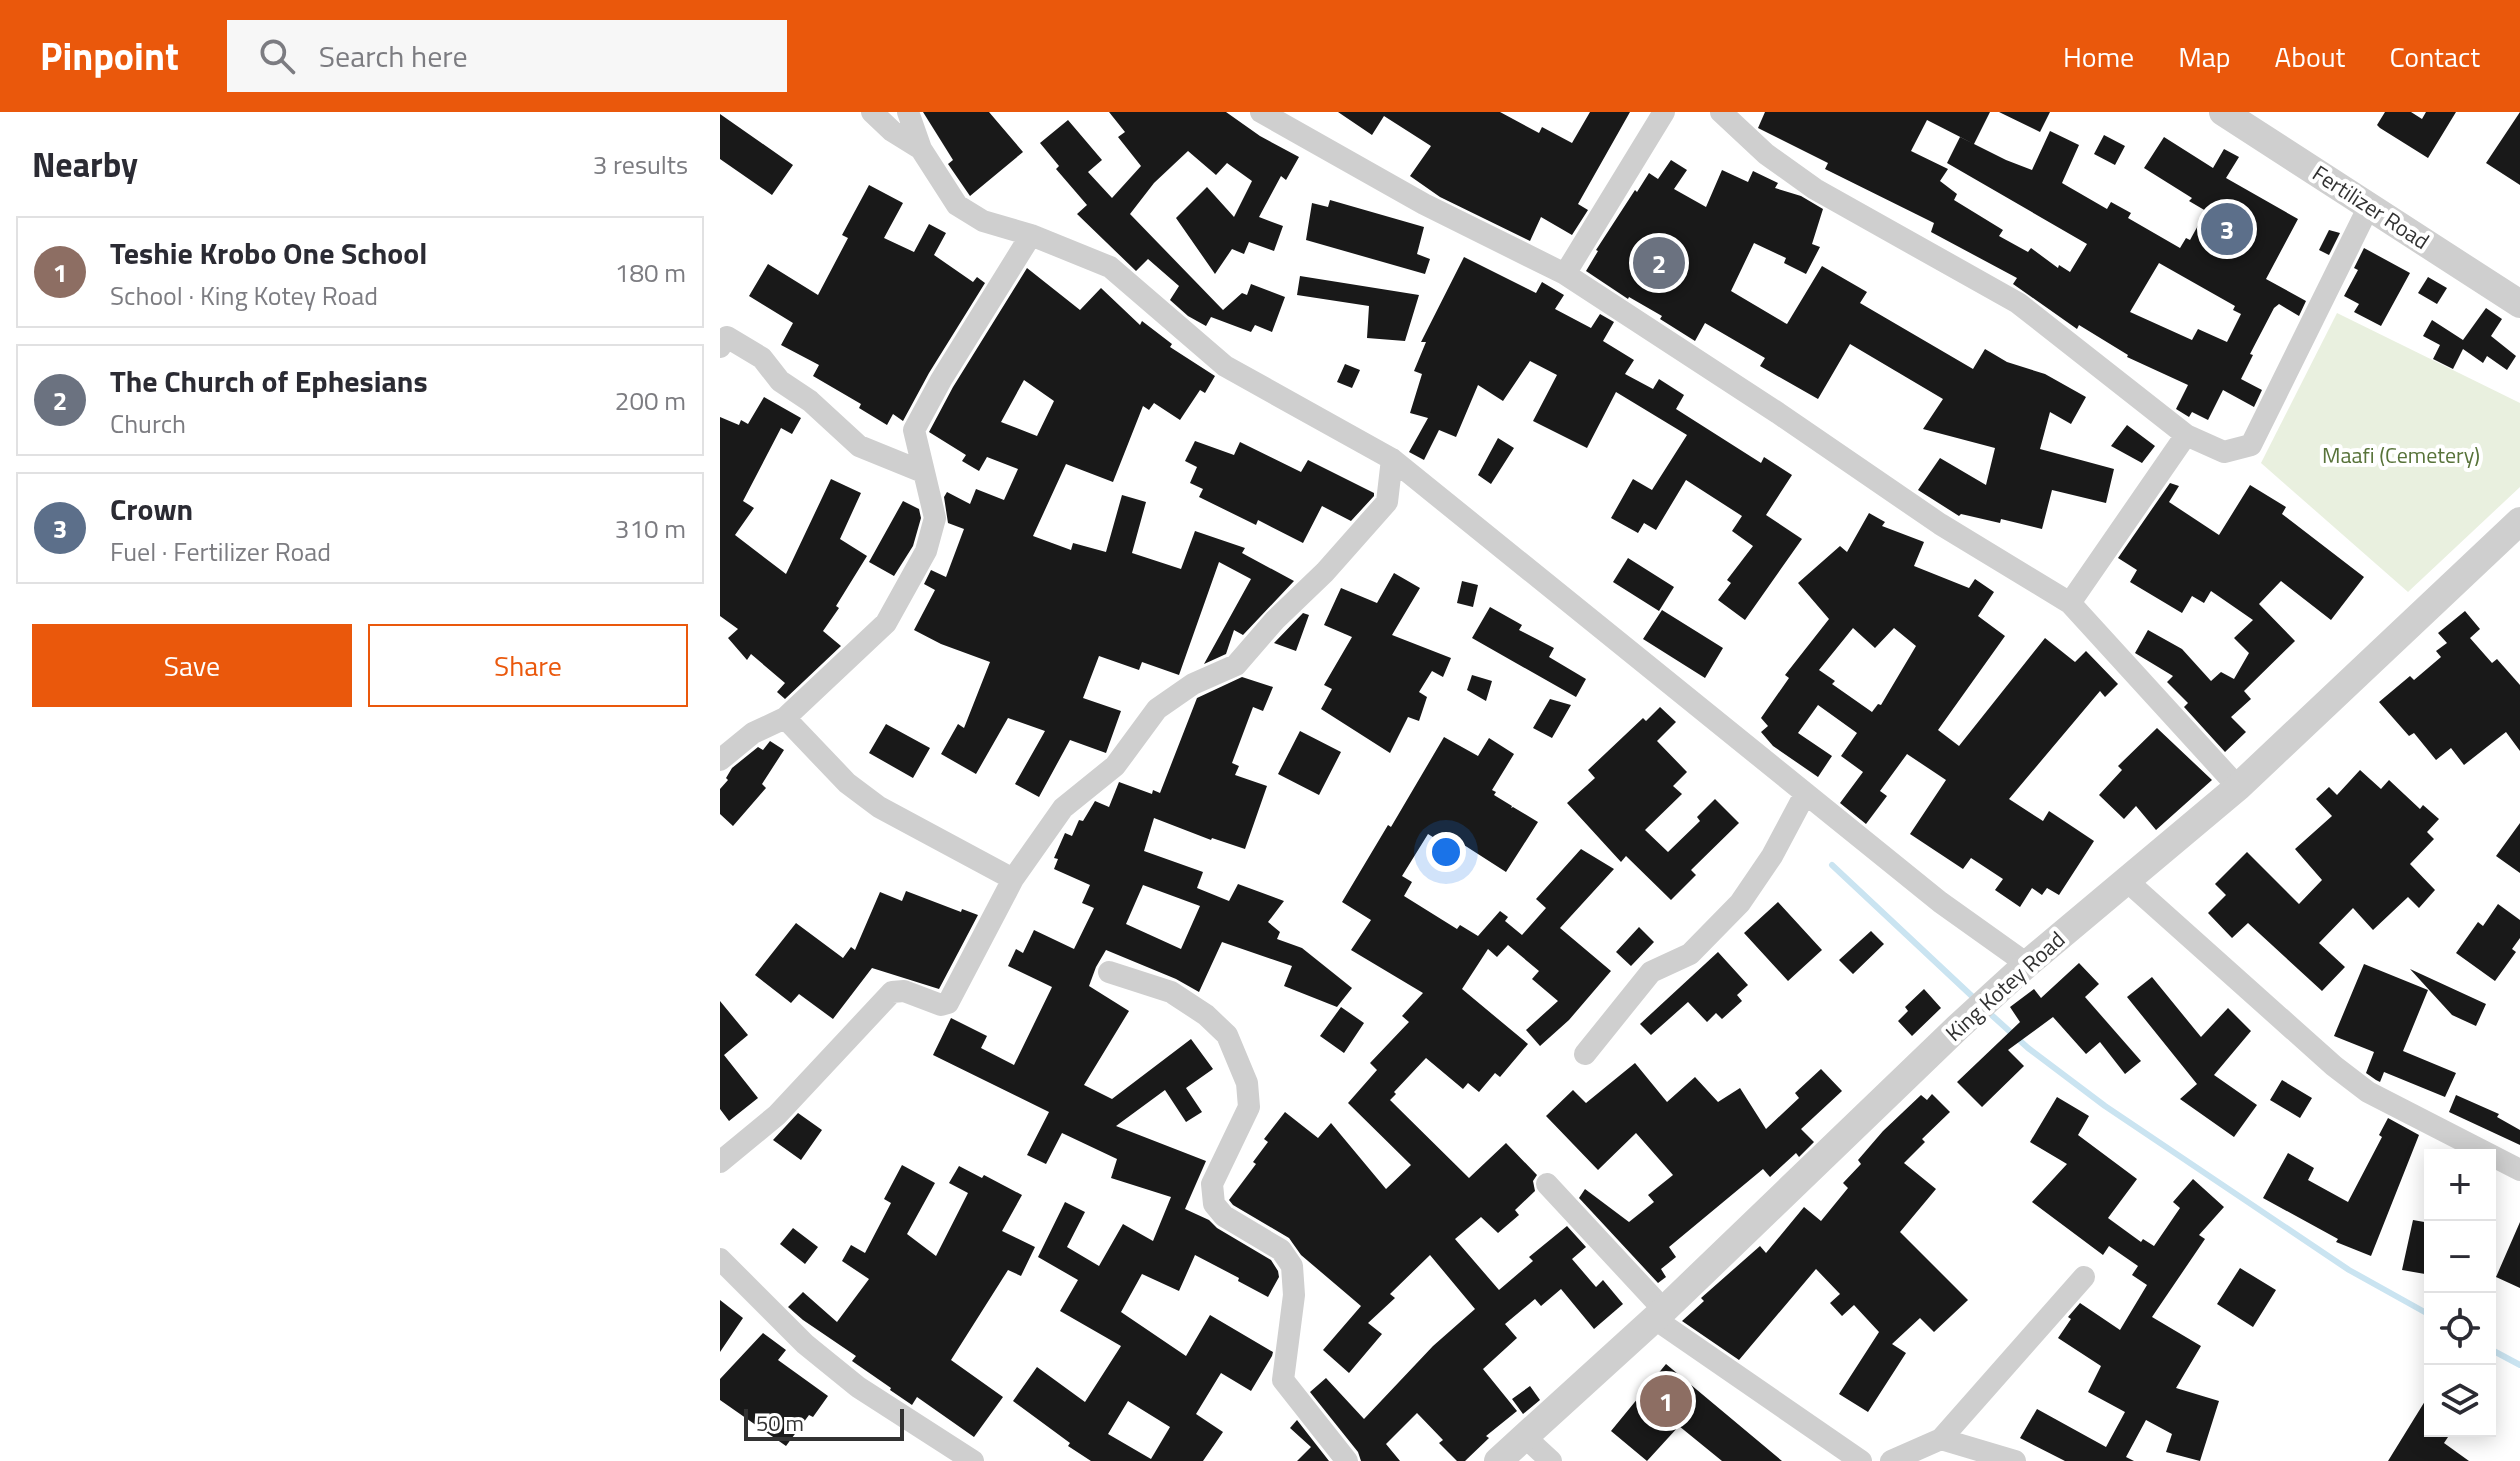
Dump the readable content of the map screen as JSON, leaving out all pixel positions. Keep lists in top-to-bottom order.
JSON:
{
  "streets": {
    "street": ["Fertilizer Road", "King Kotey Road"]
  },
  "parks": ["Maafi (Cemetery)"],
  "scale_bar": "50 m",
  "page": {
    "header": "Pinpoint",
    "search": "Search here",
    "nav": [
      "Home",
      "Map",
      "About",
      "Contact"
    ],
    "heading": ["Nearby", "3 results"],
    "pins": ["3", "2", "1"],
    "list": [
      {
        "mark": "1",
        "name": "Teshie Krobo One School",
        "note": "School · King Kotey Road",
        "value": "180 m"
      },
      {
        "mark": "2",
        "name": "The Church of Ephesians",
        "note": "Church",
        "value": "200 m"
      },
      {
        "mark": "3",
        "name": "Crown",
        "note": "Fuel · Fertilizer Road",
        "value": "310 m"
      }
    ],
    "buttons": ["Save", "Share"],
    "map_buttons": ["+", "−"],
    "scale": "50 m"
  }
}
